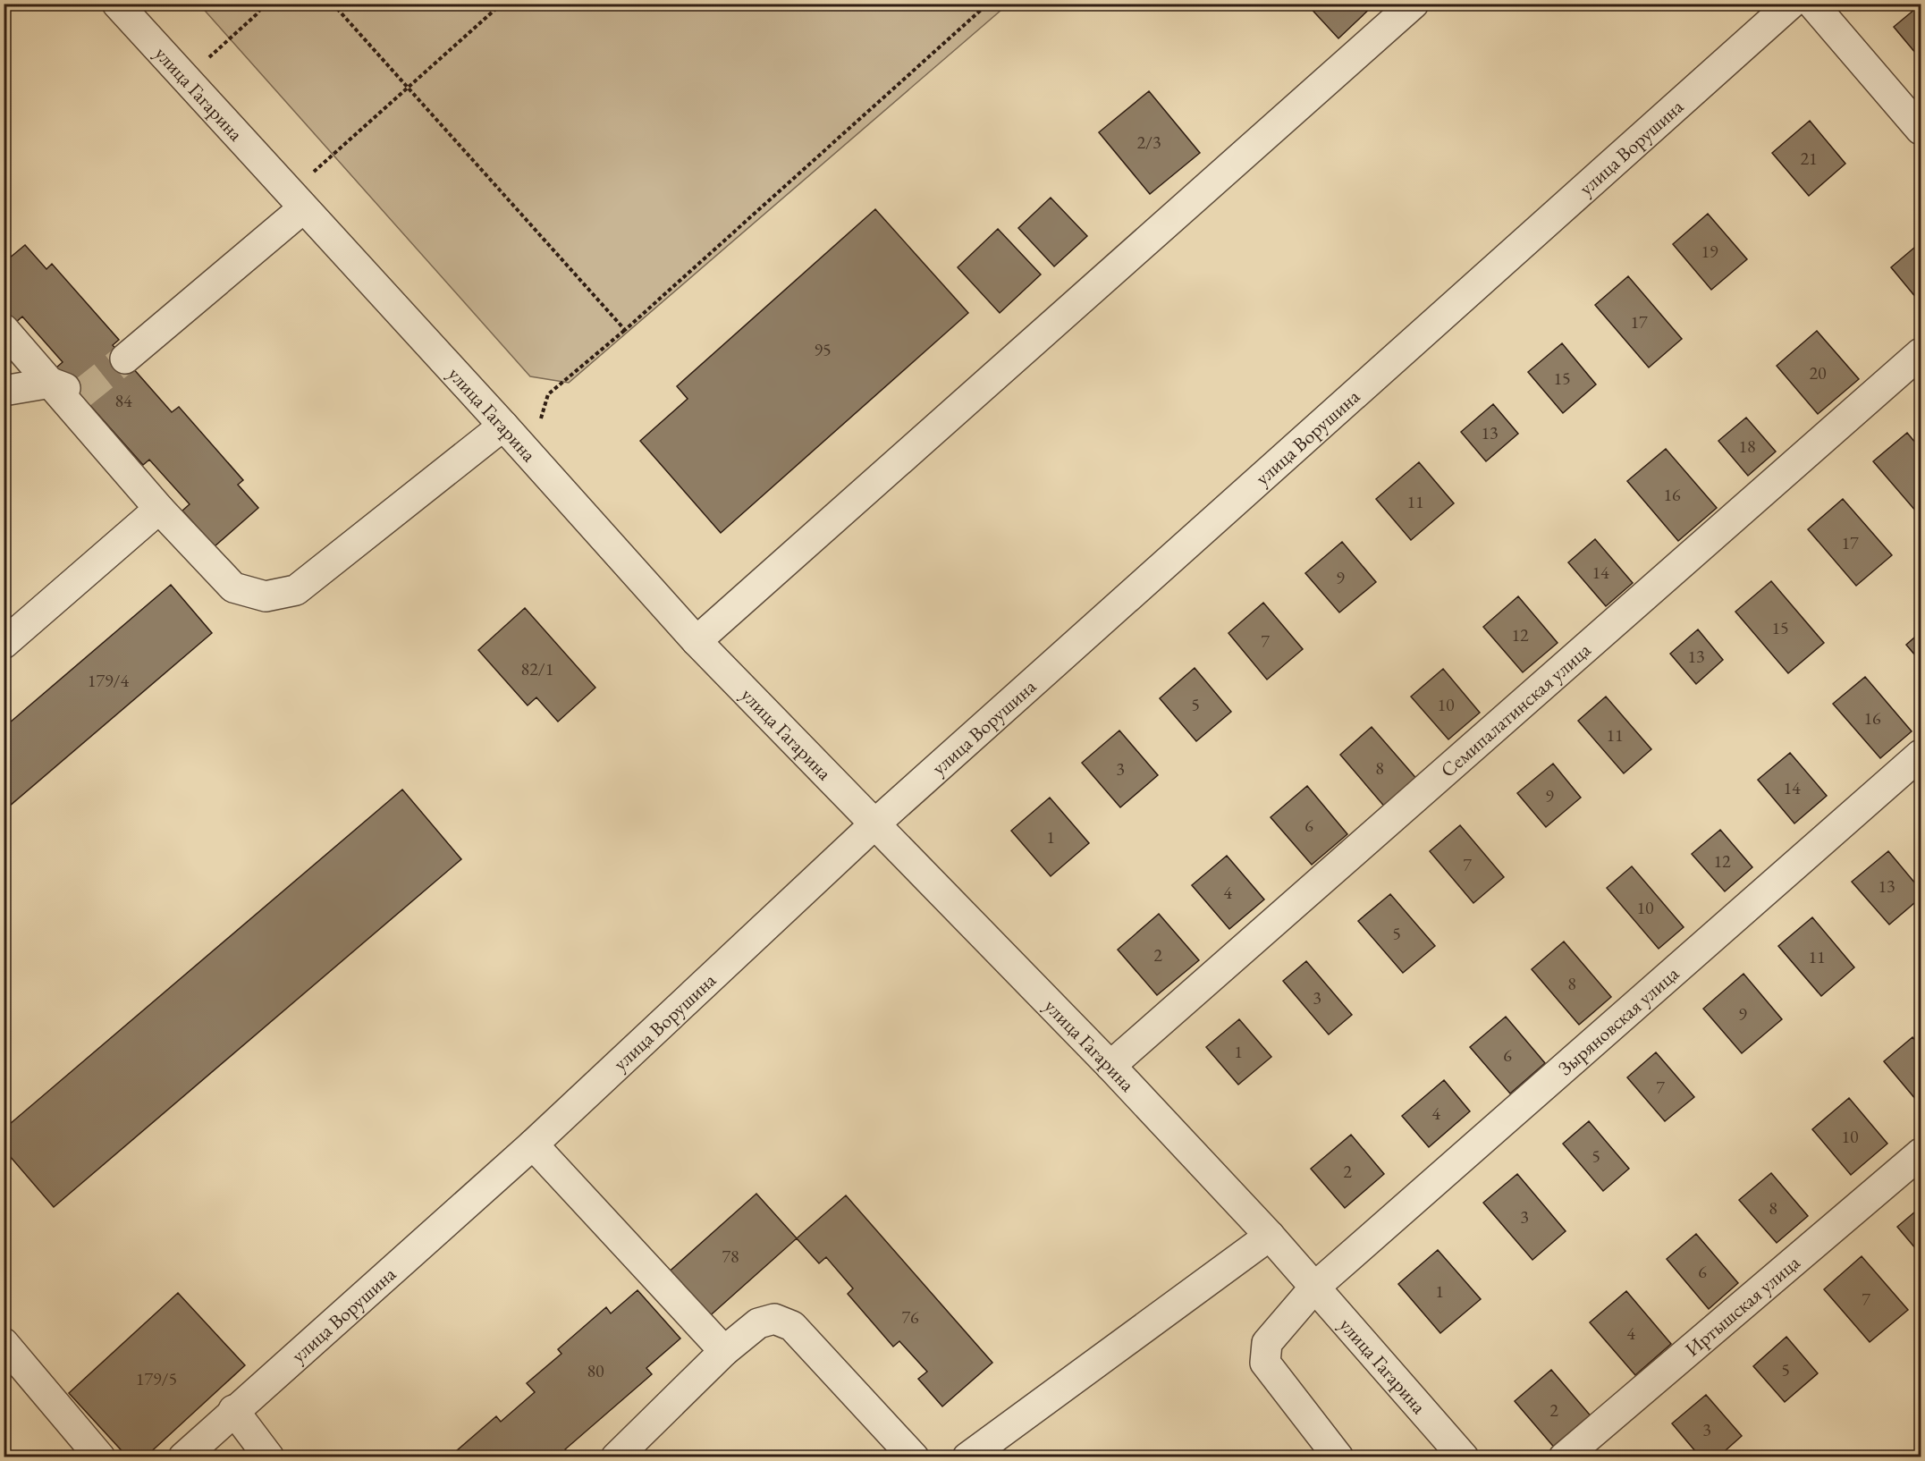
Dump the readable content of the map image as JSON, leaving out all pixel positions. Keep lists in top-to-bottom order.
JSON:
{
  "streets": {
    "street": [
      "улица Гагарина",
      "улица Ворушина",
      "Семипалатинская улица",
      "Зыряновская улица",
      "Иртышская улица"
    ]
  },
  "crossings": [
    ["улица Гагарина", "улица Ворушина"],
    ["улица Гагарина", "Семипалатинская улица"],
    ["улица Гагарина", "Зыряновская улица"]
  ],
  "house_numbers": [
    "2/3",
    "21",
    "19",
    "17",
    "95",
    "20",
    "15",
    "84",
    "13",
    "18",
    "16",
    "11",
    "17",
    "14",
    "9",
    "15",
    "12",
    "7",
    "13",
    "82/1",
    "179/4",
    "5",
    "10",
    "16",
    "11",
    "8",
    "3",
    "14",
    "9",
    "6",
    "1",
    "12",
    "7",
    "13",
    "4",
    "10",
    "5",
    "2",
    "11",
    "8",
    "3",
    "9",
    "1",
    "6",
    "7",
    "4",
    "10",
    "5",
    "2",
    "8",
    "3",
    "78",
    "6",
    "1",
    "7",
    "76",
    "4",
    "5",
    "80",
    "179/5",
    "2",
    "3"
  ]
}
